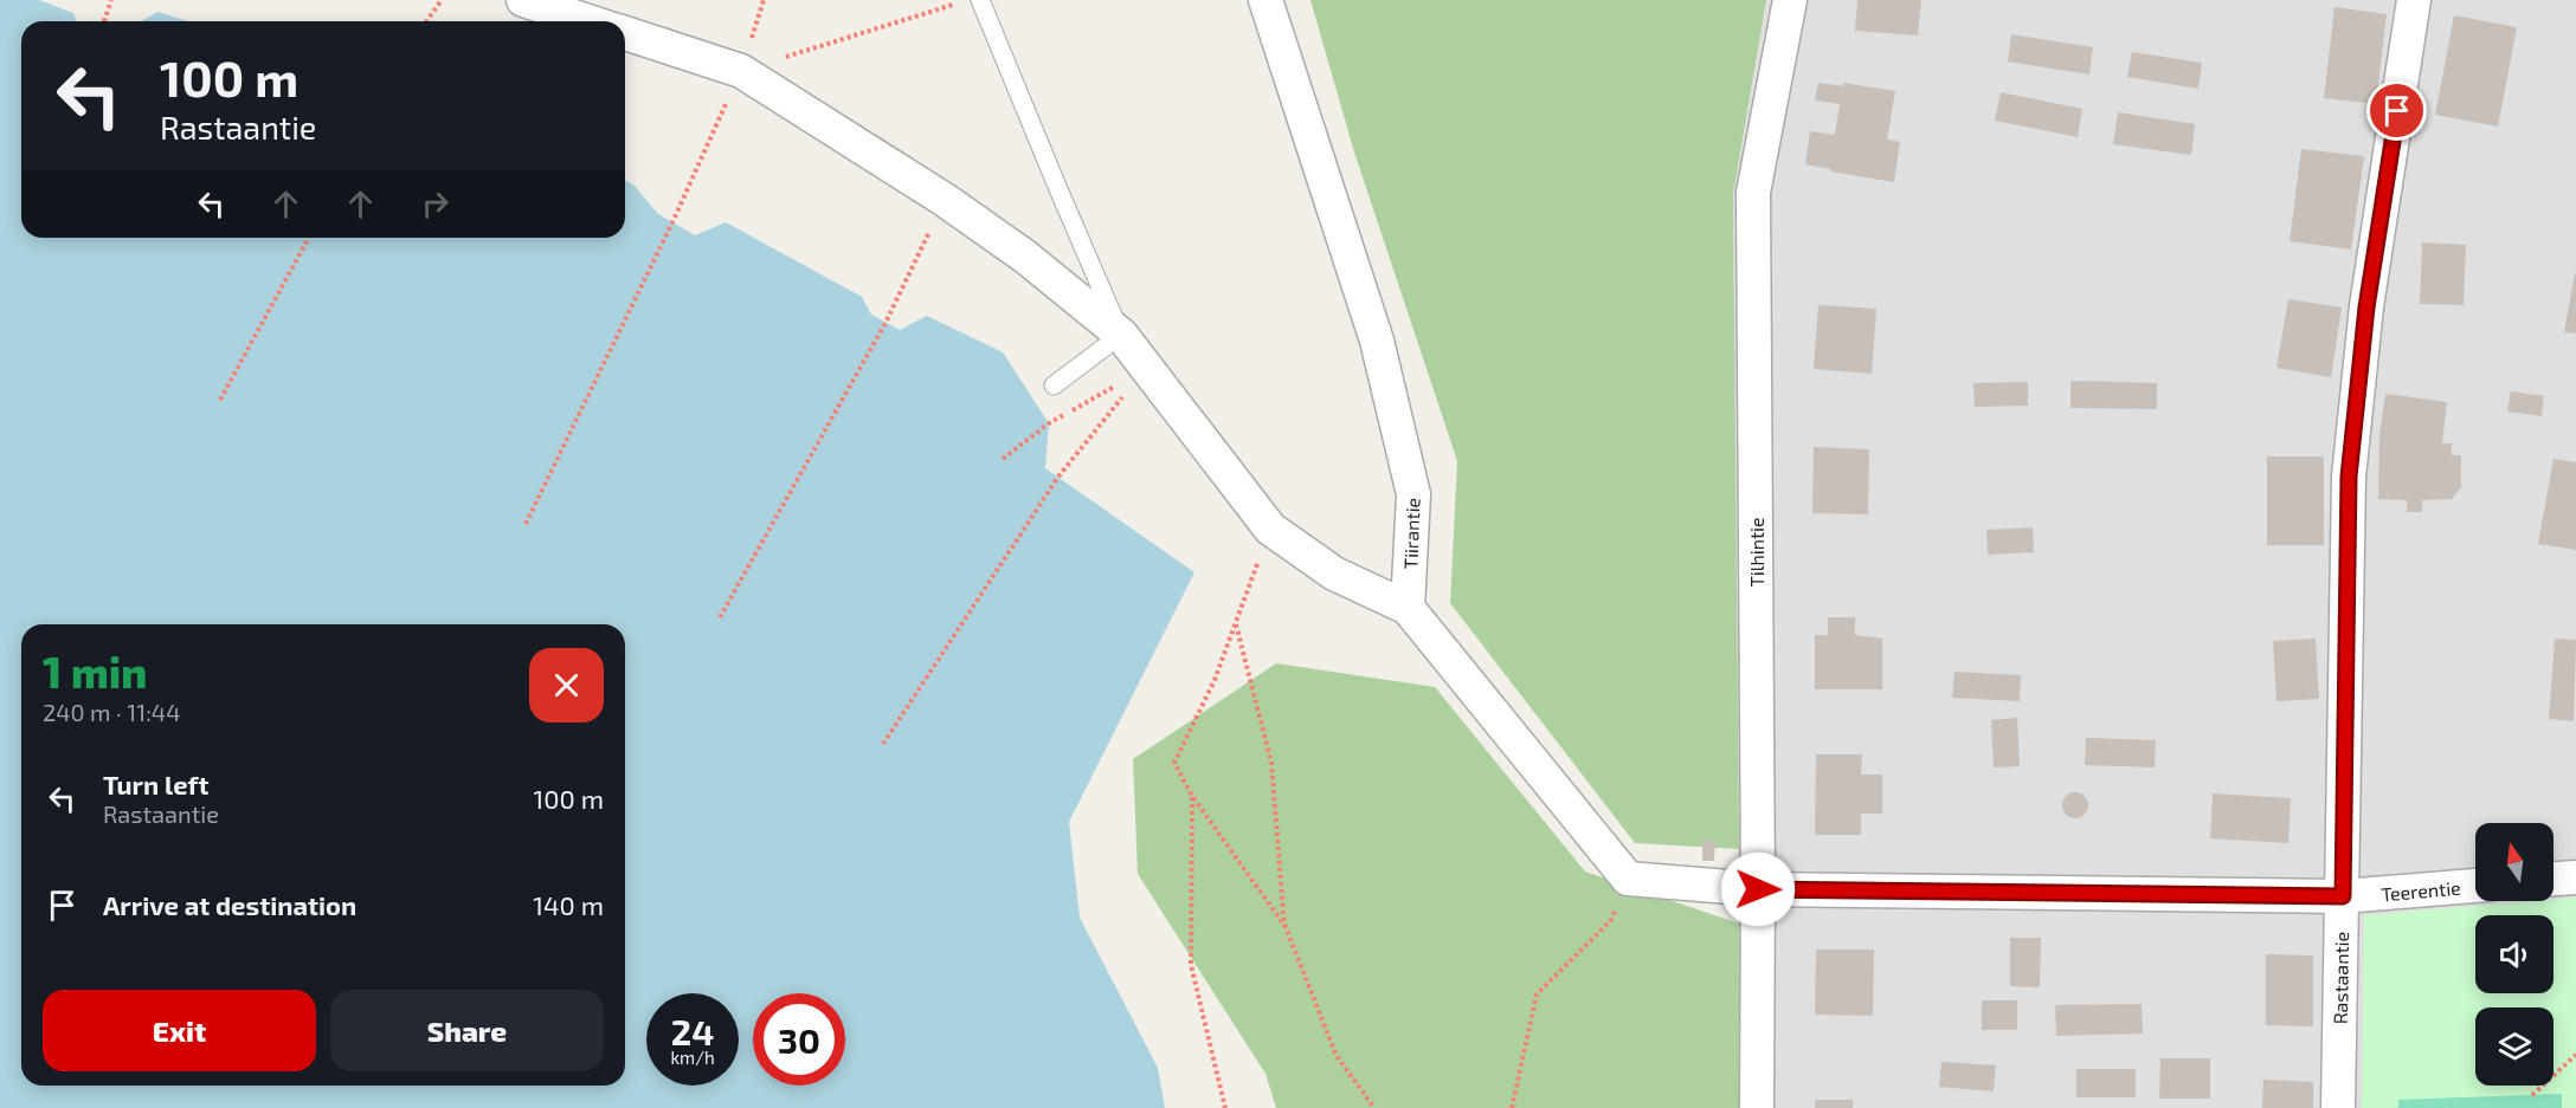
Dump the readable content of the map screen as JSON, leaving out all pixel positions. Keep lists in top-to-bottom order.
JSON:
{
  "streets": {
    "street": [
      "Tiirantie",
      "Tilhintie",
      "Teerentie",
      "Rastaantie"
    ]
  },
  "crossings": [
    ["Tilhintie", "Teerentie"],
    ["Teerentie", "Rastaantie"]
  ],
  "north": "top",
  "page": {
    "turn": ["100 m", "Rastaantie"],
    "heading": ["1 min", "240 m · 11:44"],
    "list": [
      {
        "name": "Turn left",
        "note": "Rastaantie",
        "value": "100 m"
      },
      {
        "name": "Arrive at destination",
        "value": "140 m"
      }
    ],
    "buttons": ["Exit", "Share"],
    "speed": "24 km/h",
    "limit": "30"
  }
}
